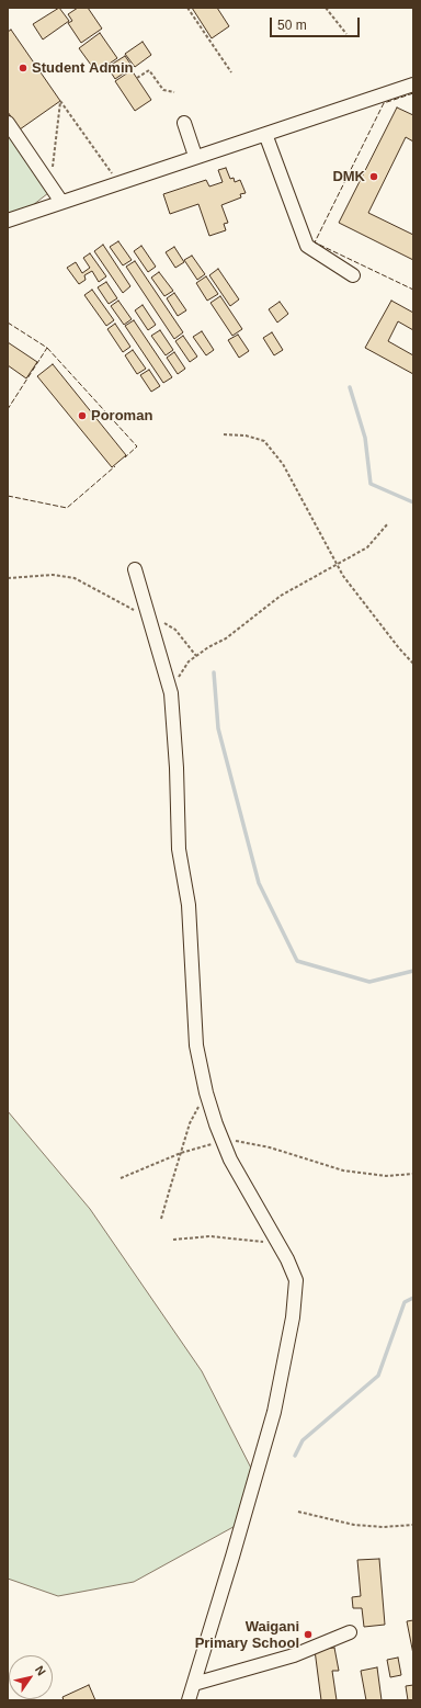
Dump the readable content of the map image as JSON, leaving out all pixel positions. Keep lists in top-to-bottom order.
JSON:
{
  "places": [
    "Student Admin",
    "DMK",
    "Poroman",
    "Waigani Primary School"
  ],
  "scale_bar": "50 m",
  "north": "top right"
}
